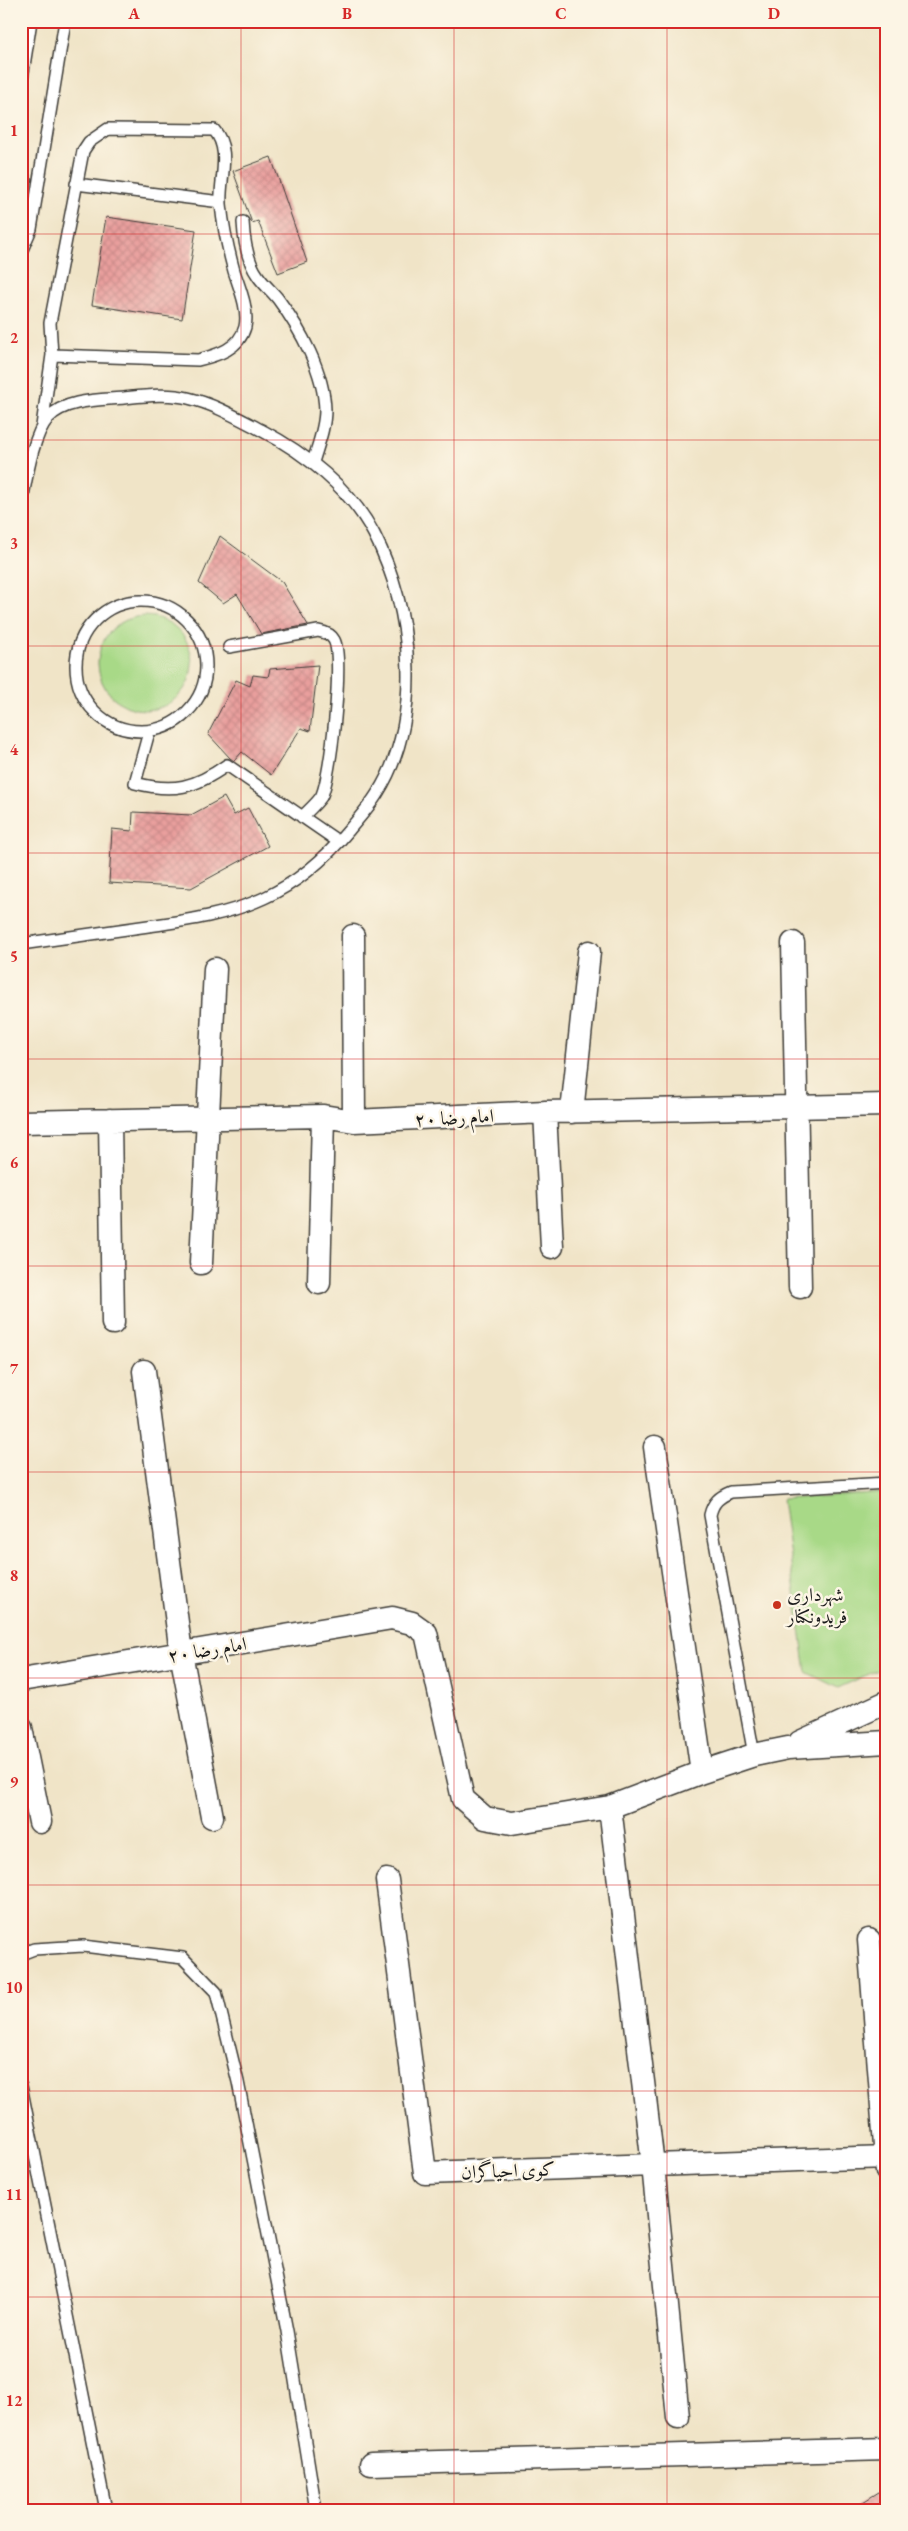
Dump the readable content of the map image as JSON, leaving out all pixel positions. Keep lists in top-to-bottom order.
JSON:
{
  "streets": {
    "street": ["امام رضا ۲۰", "کوی احیاگران"]
  },
  "places": ["شهرداری فریدونکنار"],
  "grid": {
    "columns": [
      "A",
      "B",
      "C",
      "D"
    ],
    "rows": [
      "1",
      "2",
      "3",
      "4",
      "5",
      "6",
      "7",
      "8",
      "9",
      "10",
      "11",
      "12"
    ]
  }
}
